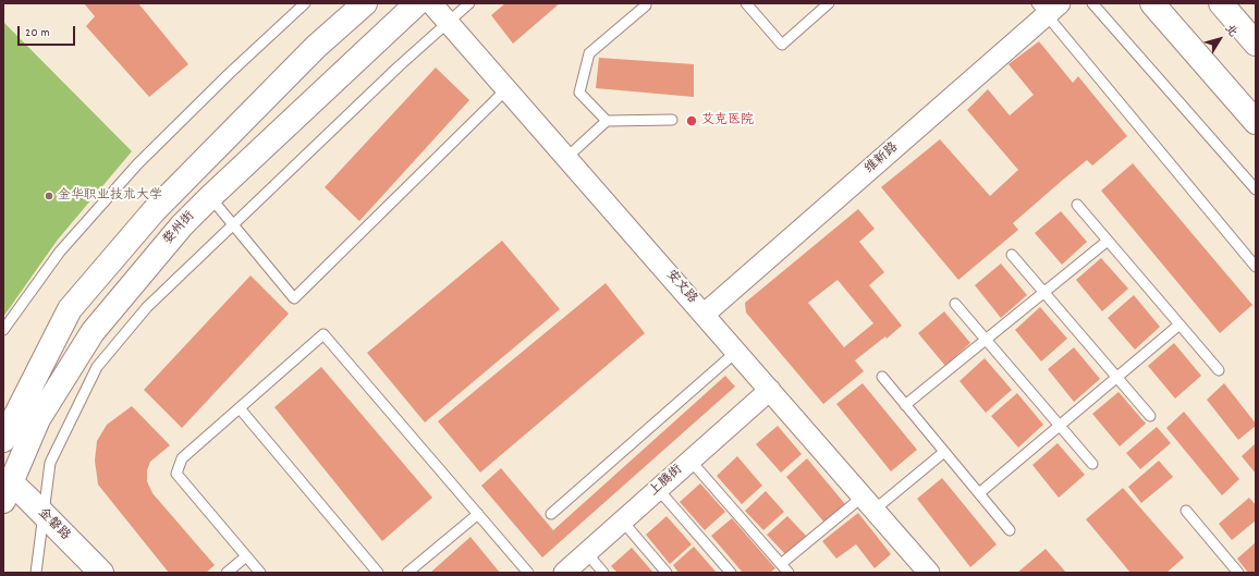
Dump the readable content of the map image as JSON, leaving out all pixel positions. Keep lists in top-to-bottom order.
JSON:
{
  "streets": {
    "main road": ["婺州街", "金磐路"],
    "street": ["维新路", "安文路", "上腾街"]
  },
  "crossings": [
    ["维新路", "安文路"],
    ["婺州街", "金磐路"],
    ["安文路", "上腾街"]
  ],
  "places": ["艾克医院", "金华职业技术大学"],
  "scale_bar": "20 m",
  "north": "top right"
}
